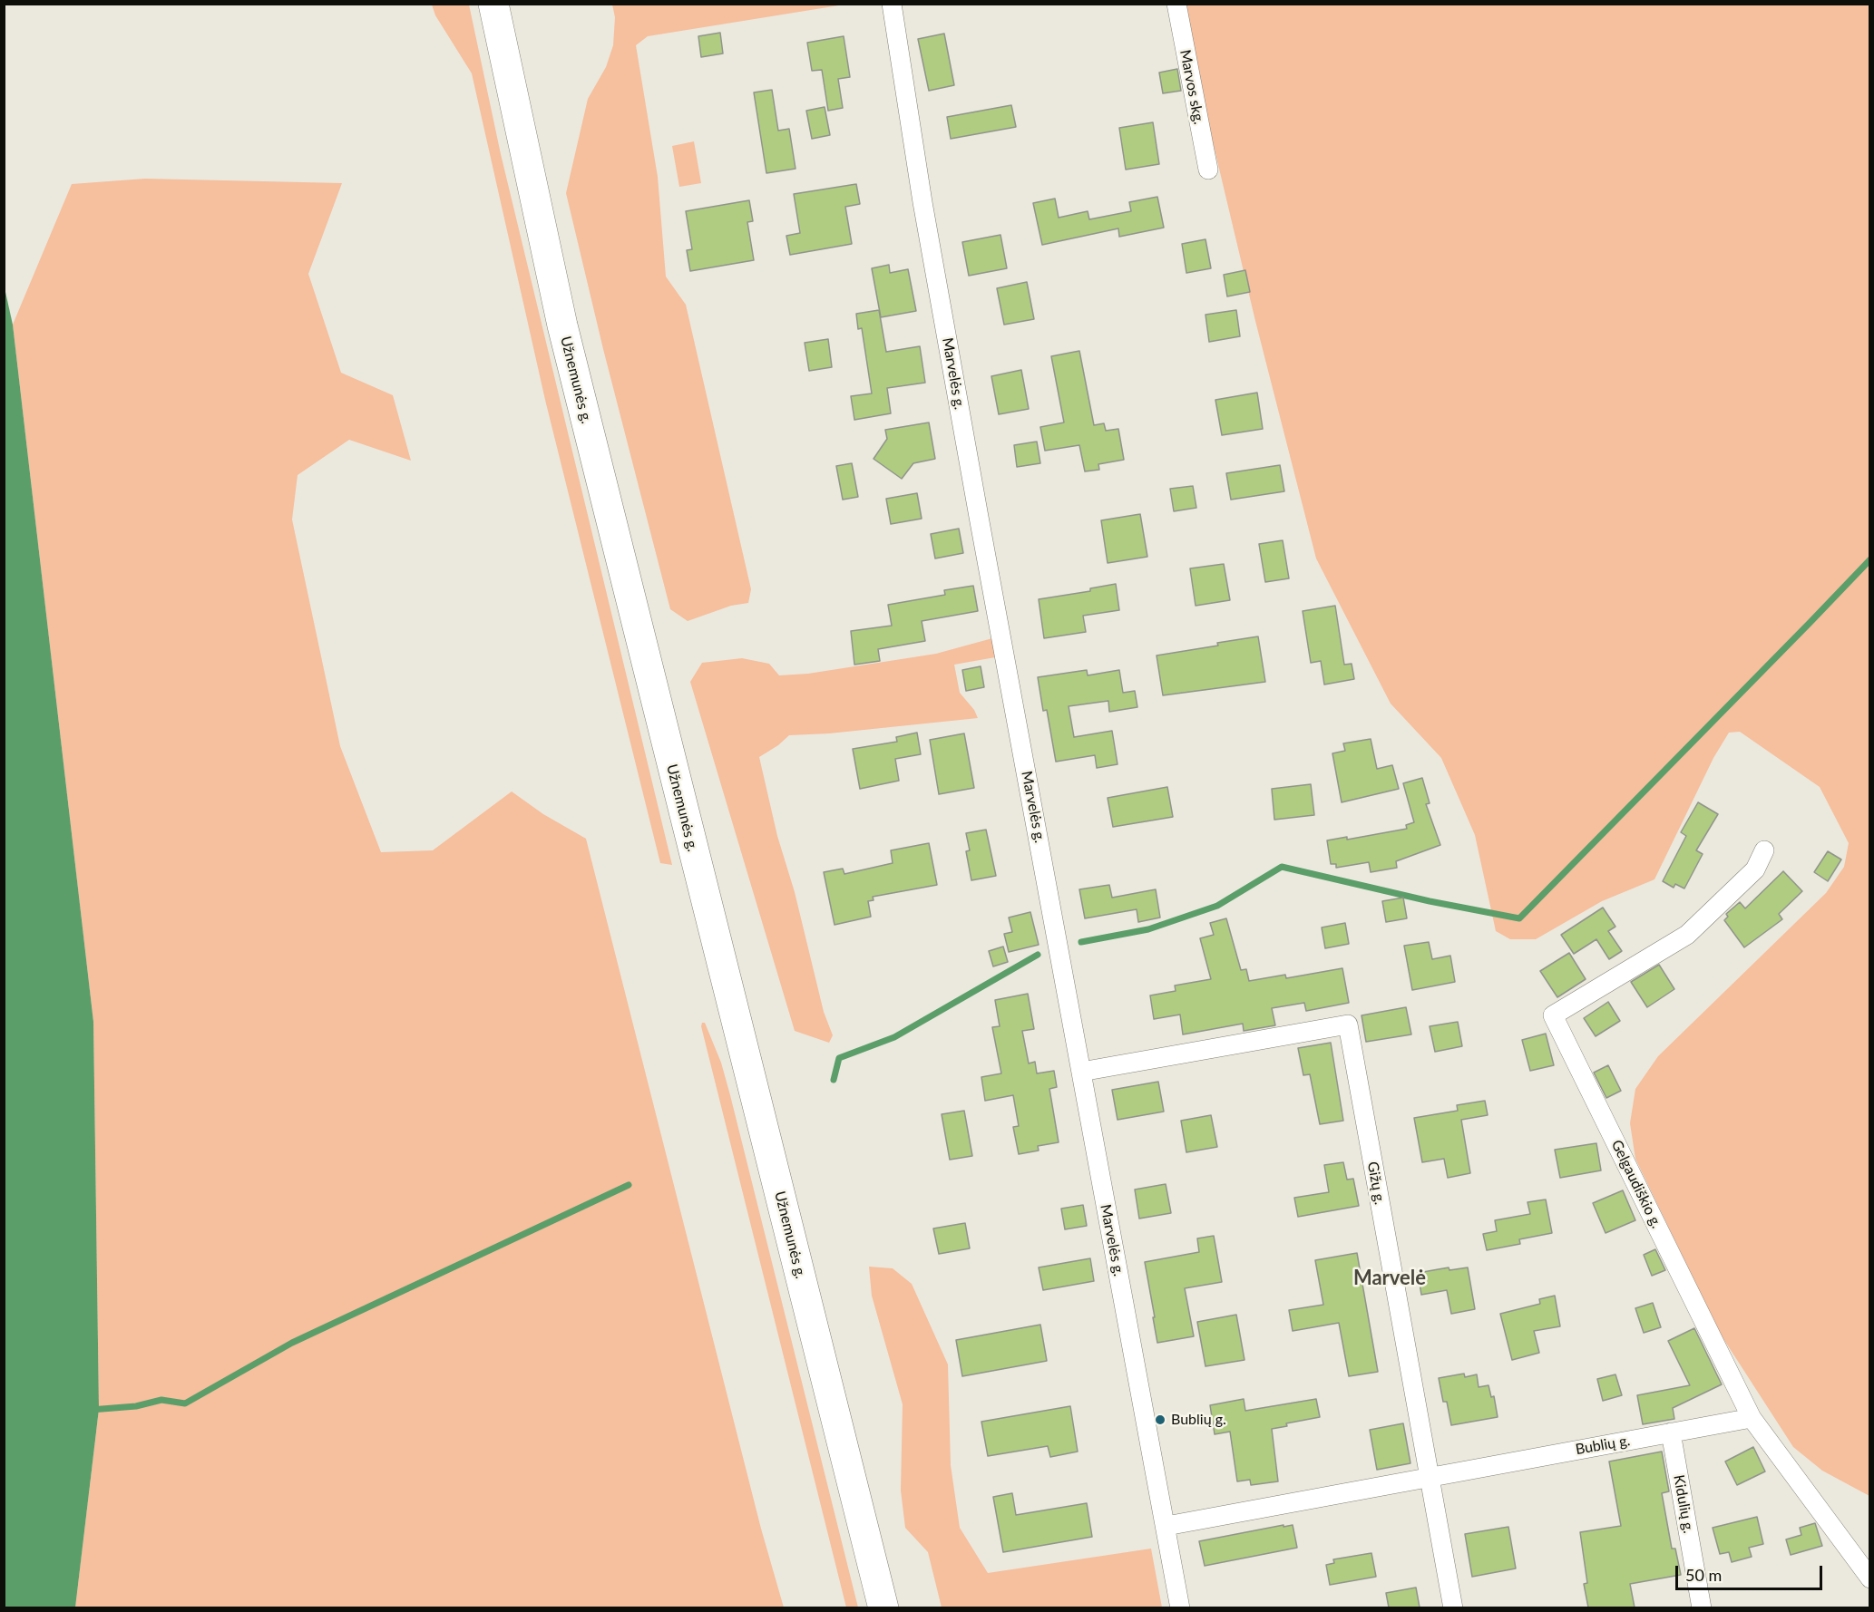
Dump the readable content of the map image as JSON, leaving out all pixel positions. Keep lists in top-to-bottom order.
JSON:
{
  "streets": {
    "main road": ["Užnemunės g."],
    "street": [
      "Marvos skg.",
      "Marvelės g.",
      "Gižų g.",
      "Gelgaudiškio g.",
      "Bublių g.",
      "Kidulių g."
    ]
  },
  "crossings": [
    ["Marvelės g.", "Gižų g."],
    ["Marvelės g.", "Bublių g."],
    ["Gižų g.", "Bublių g."],
    ["Gelgaudiškio g.", "Bublių g."],
    ["Bublių g.", "Kidulių g."]
  ],
  "districts": ["Marvelė"],
  "places": ["Bublių g."],
  "scale_bar": "50 m"
}
